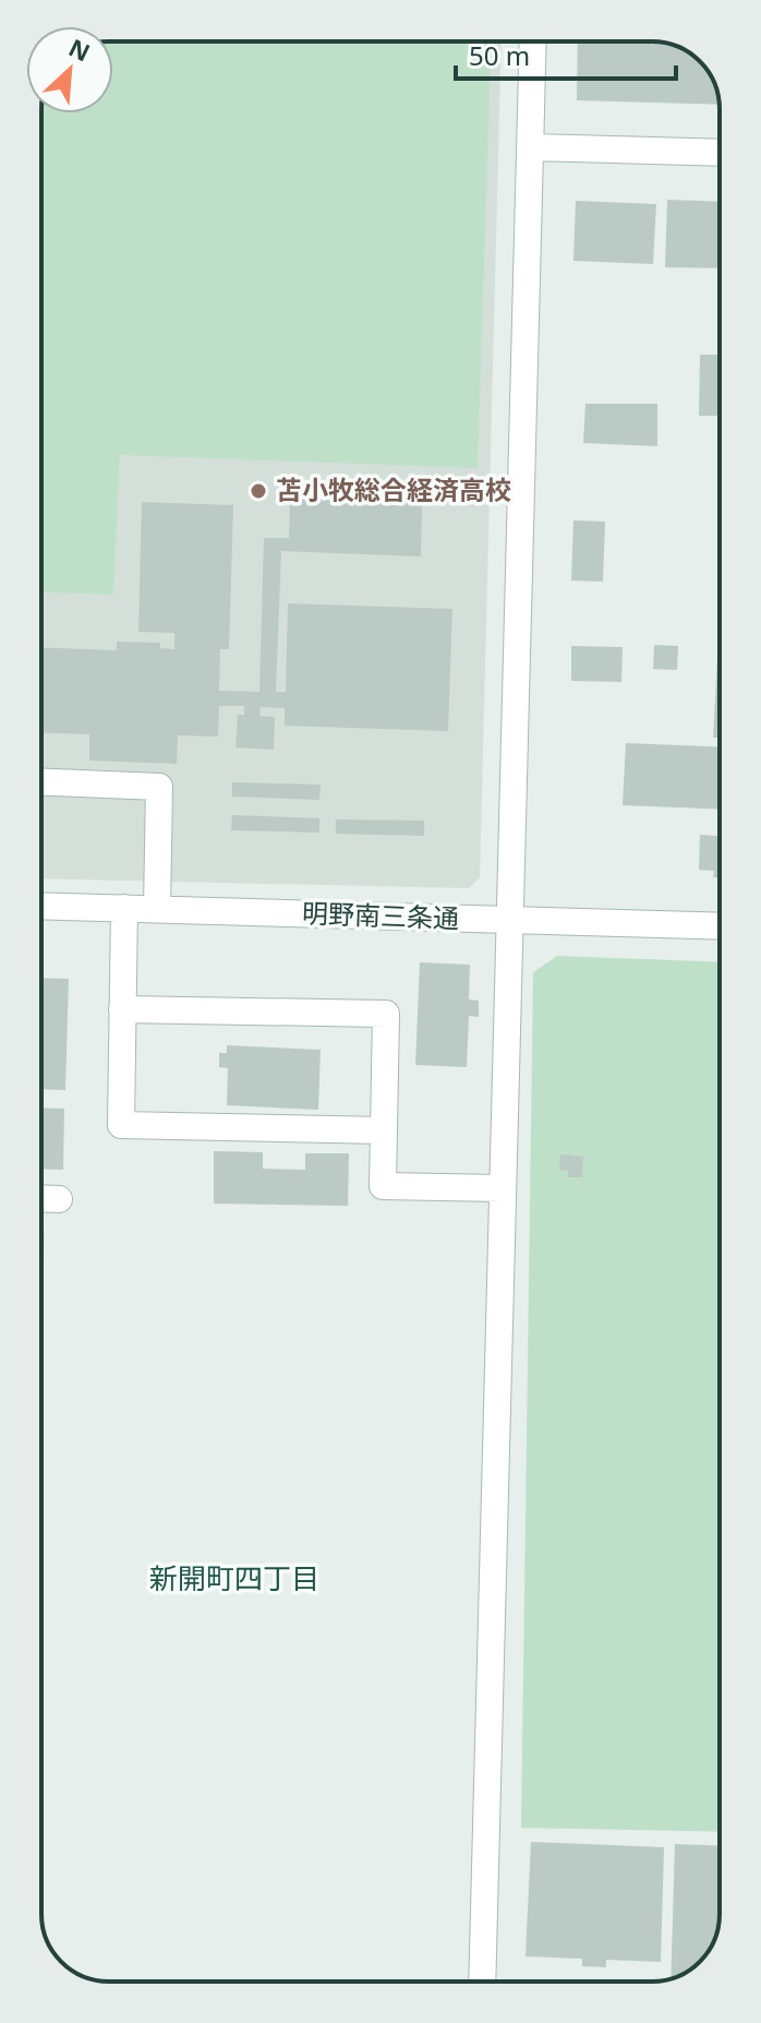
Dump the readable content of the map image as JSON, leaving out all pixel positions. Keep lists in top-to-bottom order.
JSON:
{
  "streets": {
    "street": ["明野南三条通"]
  },
  "districts": ["新開町四丁目"],
  "places": ["苫小牧総合経済高校"],
  "scale_bar": "50 m",
  "north": "top right"
}
